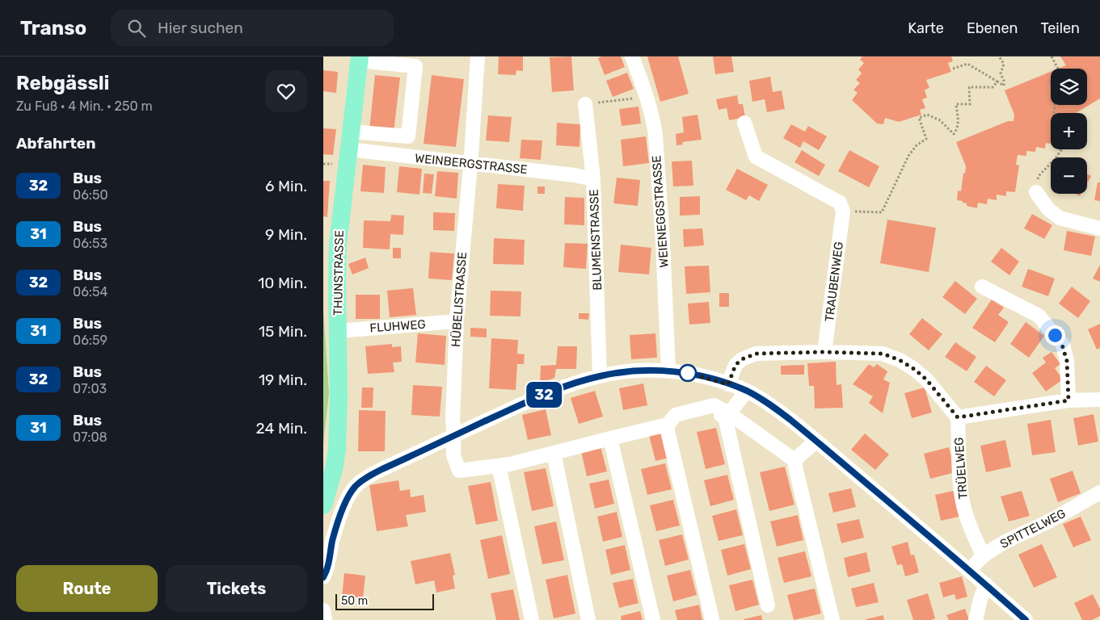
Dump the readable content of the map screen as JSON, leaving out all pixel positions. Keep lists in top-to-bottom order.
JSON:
{
  "streets": {
    "main road": ["THUNSTRASSE"],
    "street": [
      "WEINBERGSTRASSE",
      "WEIENEGGSTRASSE",
      "BLUMENSTRASSE",
      "TRAUBENWEG",
      "HÜBELISTRASSE",
      "FLUHWEG",
      "TRÜELWEG",
      "SPITTELWEG"
    ]
  },
  "crossings": [
    ["WEINBERGSTRASSE", "BLUMENSTRASSE"],
    ["WEINBERGSTRASSE", "THUNSTRASSE"],
    ["WEINBERGSTRASSE", "HÜBELISTRASSE"],
    ["THUNSTRASSE", "FLUHWEG"],
    ["HÜBELISTRASSE", "FLUHWEG"],
    ["TRÜELWEG", "SPITTELWEG"]
  ],
  "lines": ["bus line 32"],
  "scale_bar": "50 m",
  "page": {
    "header": "Transo",
    "search": "Hier suchen",
    "nav": ["Karte", "Ebenen", "Teilen"],
    "heading": [
      ["Rebgässli", "Zu Fuß · 4 Min. · 250 m"],
      "Abfahrten"
    ],
    "on_map": "32",
    "map_buttons": ["+", "−"],
    "list": [
      {
        "mark": "32",
        "name": "Bus",
        "note": "06:50",
        "value": "6 Min."
      },
      {
        "mark": "31",
        "name": "Bus",
        "note": "06:53",
        "value": "9 Min."
      },
      {
        "mark": "32",
        "name": "Bus",
        "note": "06:54",
        "value": "10 Min."
      },
      {
        "mark": "31",
        "name": "Bus",
        "note": "06:59",
        "value": "15 Min."
      },
      {
        "mark": "32",
        "name": "Bus",
        "note": "07:03",
        "value": "19 Min."
      },
      {
        "mark": "31",
        "name": "Bus",
        "note": "07:08",
        "value": "24 Min."
      }
    ],
    "buttons": ["Route", "Tickets"],
    "scale": "50 m"
  }
}
